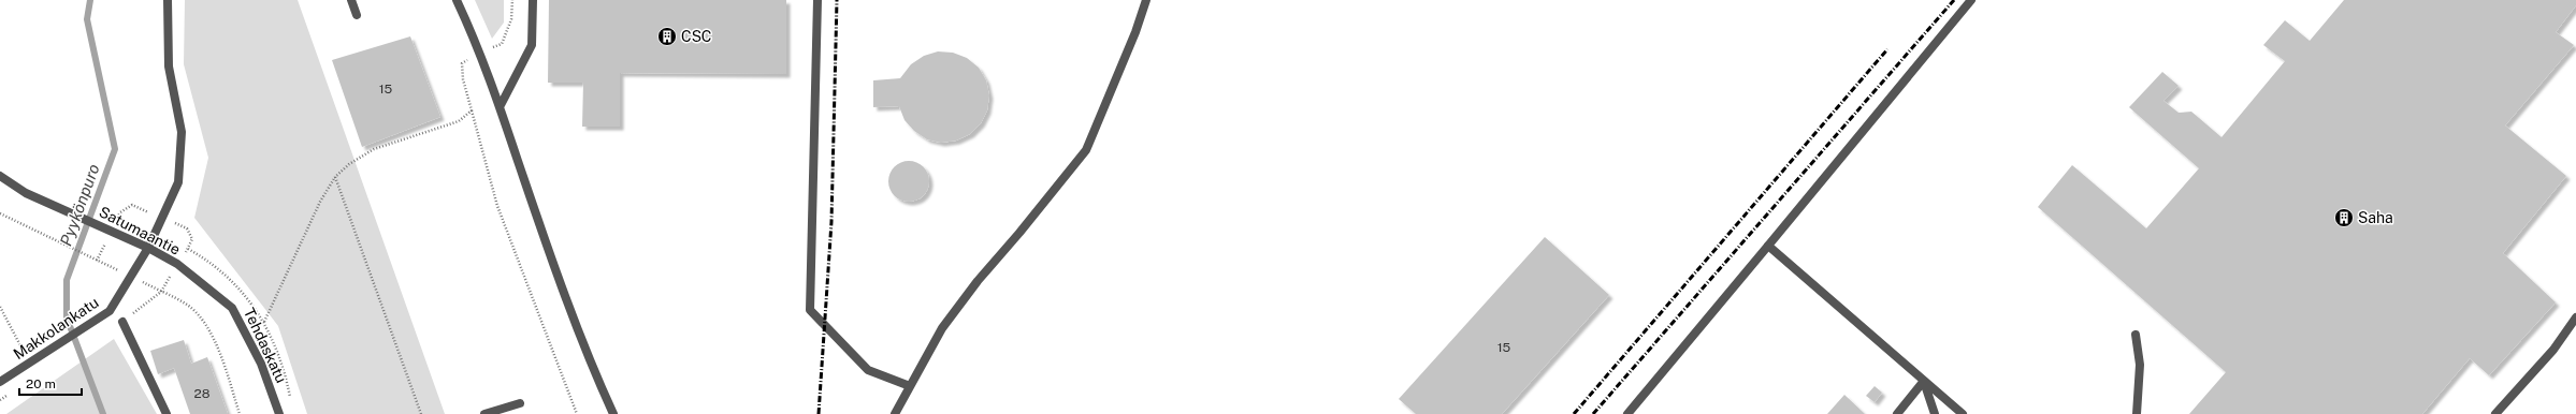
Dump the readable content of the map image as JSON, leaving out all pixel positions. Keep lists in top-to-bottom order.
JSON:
{
  "streets": {
    "street": ["Satumaantie", "Makkolankatu", "Tehdaskatu"]
  },
  "crossings": [
    ["Satumaantie", "Makkolankatu"],
    ["Satumaantie", "Tehdaskatu"]
  ],
  "water": ["Pyykönpuro"],
  "places": {
    "building": ["CSC", "Saha"]
  },
  "house_numbers": ["15", "15", "28"],
  "scale_bar": "20 m"
}
